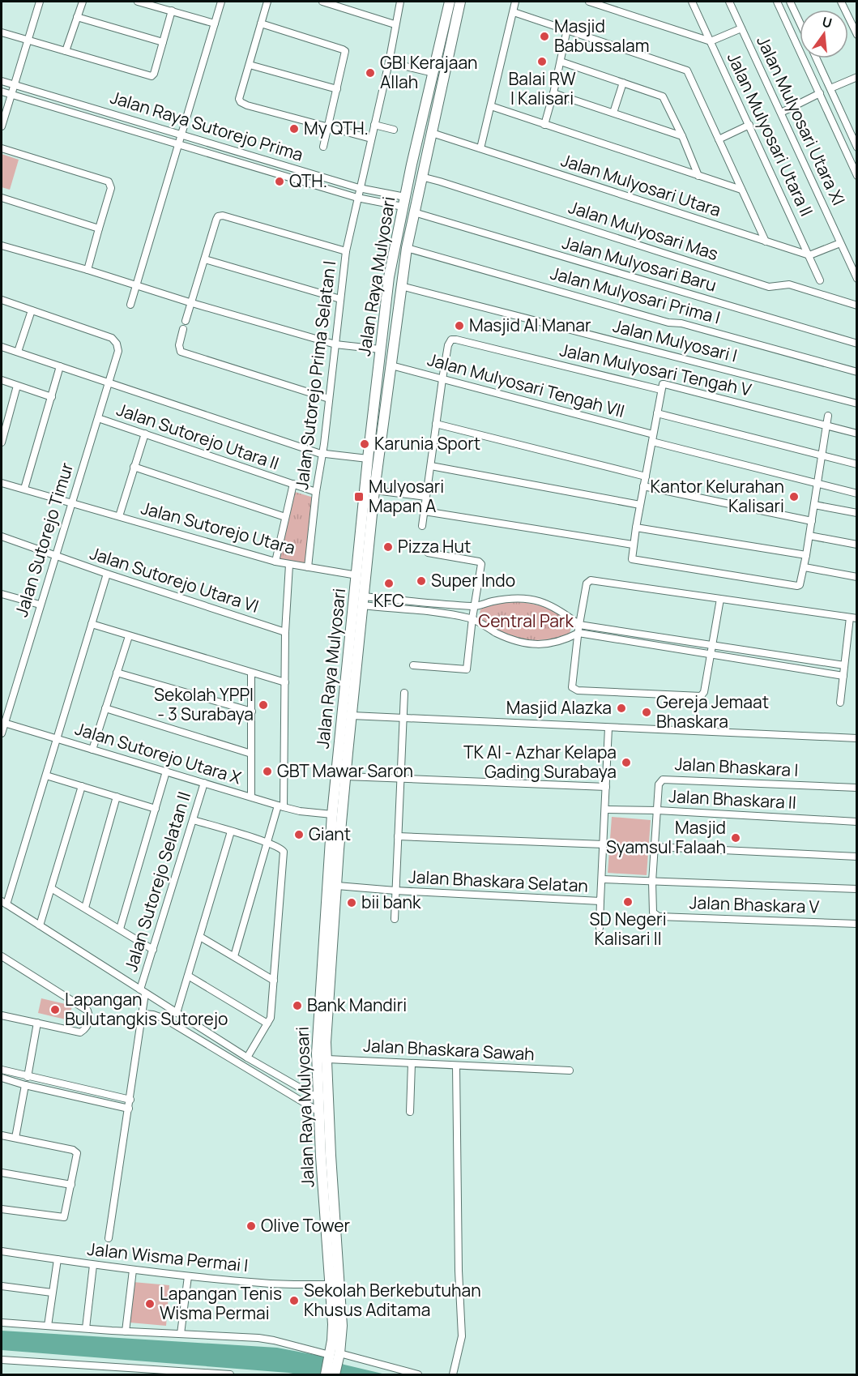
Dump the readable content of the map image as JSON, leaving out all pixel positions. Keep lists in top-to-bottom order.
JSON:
{
  "streets": {
    "main road": ["Jalan Raya Mulyosari"],
    "street": [
      "Jalan Mulyosari Utara XI",
      "Jalan Raya Sutorejo Prima",
      "Jalan Mulyosari Utara II",
      "Jalan Mulyosari Utara",
      "Jalan Mulyosari Mas",
      "Jalan Mulyosari Baru",
      "Jalan Mulyosari Prima I",
      "Jalan Mulyosari I",
      "Jalan Mulyosari Tengah V",
      "Jalan Sutorejo Prima Selatan I",
      "Jalan Mulyosari Tengah VII",
      "Jalan Sutorejo Utara II",
      "Jalan Sutorejo Utara",
      "Jalan Sutorejo Timur",
      "Jalan Sutorejo Utara VI",
      "Jalan Sutorejo Utara X",
      "Jalan Bhaskara I",
      "Jalan Bhaskara II",
      "Jalan Sutorejo Selatan II",
      "Jalan Bhaskara Selatan",
      "Jalan Bhaskara V",
      "Jalan Bhaskara Sawah",
      "Jalan Wisma Permai I"
    ]
  },
  "crossings": [
    ["Jalan Raya Sutorejo Prima", "Jalan Raya Mulyosari"],
    ["Jalan Raya Sutorejo Prima", "Jalan Sutorejo Prima Selatan I"],
    ["Jalan Mulyosari Utara II", "Jalan Mulyosari Utara"],
    ["Jalan Mulyosari Utara", "Jalan Raya Mulyosari"],
    ["Jalan Mulyosari Mas", "Jalan Raya Mulyosari"],
    ["Jalan Mulyosari Baru", "Jalan Raya Mulyosari"],
    ["Jalan Raya Mulyosari", "Jalan Mulyosari Prima I"],
    ["Jalan Raya Mulyosari", "Jalan Mulyosari I"],
    ["Jalan Raya Mulyosari", "Jalan Mulyosari Tengah VII"],
    ["Jalan Raya Mulyosari", "Jalan Sutorejo Utara"],
    ["Jalan Raya Mulyosari", "Jalan Sutorejo Utara X"],
    ["Jalan Raya Mulyosari", "Jalan Bhaskara Selatan"],
    ["Jalan Raya Mulyosari", "Jalan Bhaskara Sawah"],
    ["Jalan Raya Mulyosari", "Jalan Wisma Permai I"],
    ["Jalan Mulyosari Tengah V", "Jalan Mulyosari Tengah VII"],
    ["Jalan Sutorejo Prima Selatan I", "Jalan Sutorejo Utara II"],
    ["Jalan Sutorejo Prima Selatan I", "Jalan Sutorejo Utara"],
    ["Jalan Sutorejo Utara", "Jalan Sutorejo Timur"],
    ["Jalan Sutorejo Timur", "Jalan Sutorejo Utara VI"],
    ["Jalan Sutorejo Timur", "Jalan Sutorejo Utara X"],
    ["Jalan Sutorejo Utara X", "Jalan Sutorejo Selatan II"],
    ["Jalan Bhaskara I", "Jalan Bhaskara II"],
    ["Jalan Bhaskara I", "Jalan Bhaskara V"],
    ["Jalan Bhaskara II", "Jalan Bhaskara Selatan"]
  ],
  "parks": ["Central Park"],
  "places": {
    "other": [
      "Masjid Babussalam",
      "Balai RW I Kalisari",
      "GBI Kerajaan Allah",
      "My QTH.",
      "QTH.",
      "Masjid Al Manar",
      "Karunia Sport",
      "Kantor Kelurahan Kalisari",
      "Pizza Hut",
      "Super Indo",
      "KFC",
      "Sekolah YPPI - 3 Surabaya",
      "Masjid Alazka",
      "Gereja Jemaat Bhaskara",
      "TK Al - Azhar Kelapa Gading Surabaya",
      "GBT Mawar Saron",
      "Giant",
      "Masjid Syamsul Falaah",
      "SD Negeri Kalisari II",
      "bii bank",
      "Bank Mandiri",
      "Lapangan Bulutangkis Sutorejo",
      "Olive Tower",
      "Sekolah Berkebutuhan Khusus Aditama",
      "Lapangan Tenis Wisma Permai"
    ],
    "transit": ["Mulyosari Mapan A"]
  },
  "north": "top"
}
